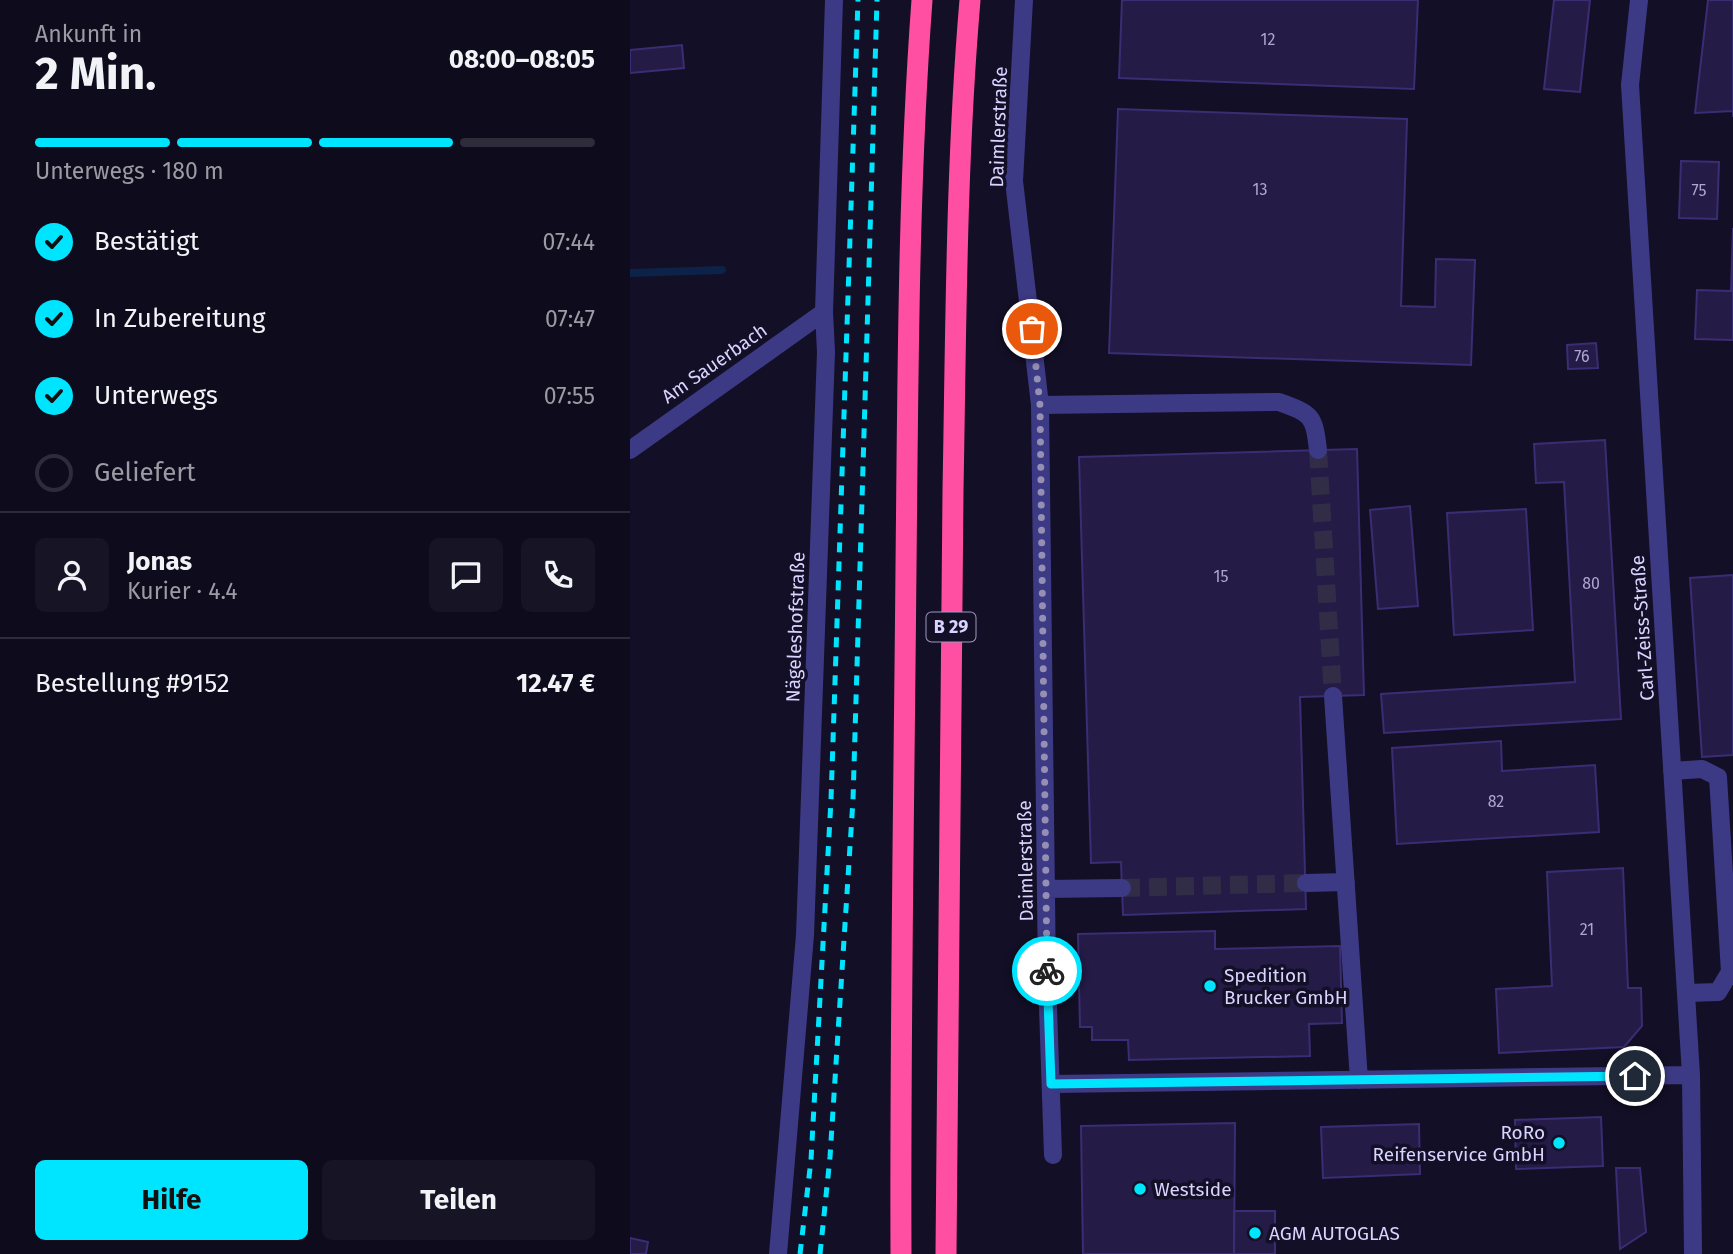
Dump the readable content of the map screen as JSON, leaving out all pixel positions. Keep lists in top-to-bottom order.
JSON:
{
  "streets": {
    "highway": ["B 29"],
    "street": [
      "Daimlerstraße",
      "Am Sauerbach",
      "Nägeleshofstraße",
      "Carl-Zeiss-Straße"
    ]
  },
  "crossings": [
    ["Am Sauerbach", "Nägeleshofstraße"]
  ],
  "places": [
    "Spedition Brucker GmbH",
    "RoRo Reifenservice GmbH",
    "Westside",
    "AGM AUTOGLAS"
  ],
  "house_numbers": [
    "12",
    "13",
    "75",
    "76",
    "15",
    "80",
    "82",
    "21"
  ],
  "page": {
    "heading": ["2 Min.", "Ankunft in", "08:00–08:05"],
    "panel": [
      "Jonas",
      "Kurier · 4.4",
      "Bestellung #9152",
      "12.47 €"
    ],
    "bar": "Unterwegs · 180 m",
    "list": [
      ["Bestätigt", "07:44"],
      ["In Zubereitung", "07:47"],
      ["Unterwegs", "07:55"],
      "Geliefert"
    ],
    "buttons": ["Hilfe", "Teilen"]
  }
}
